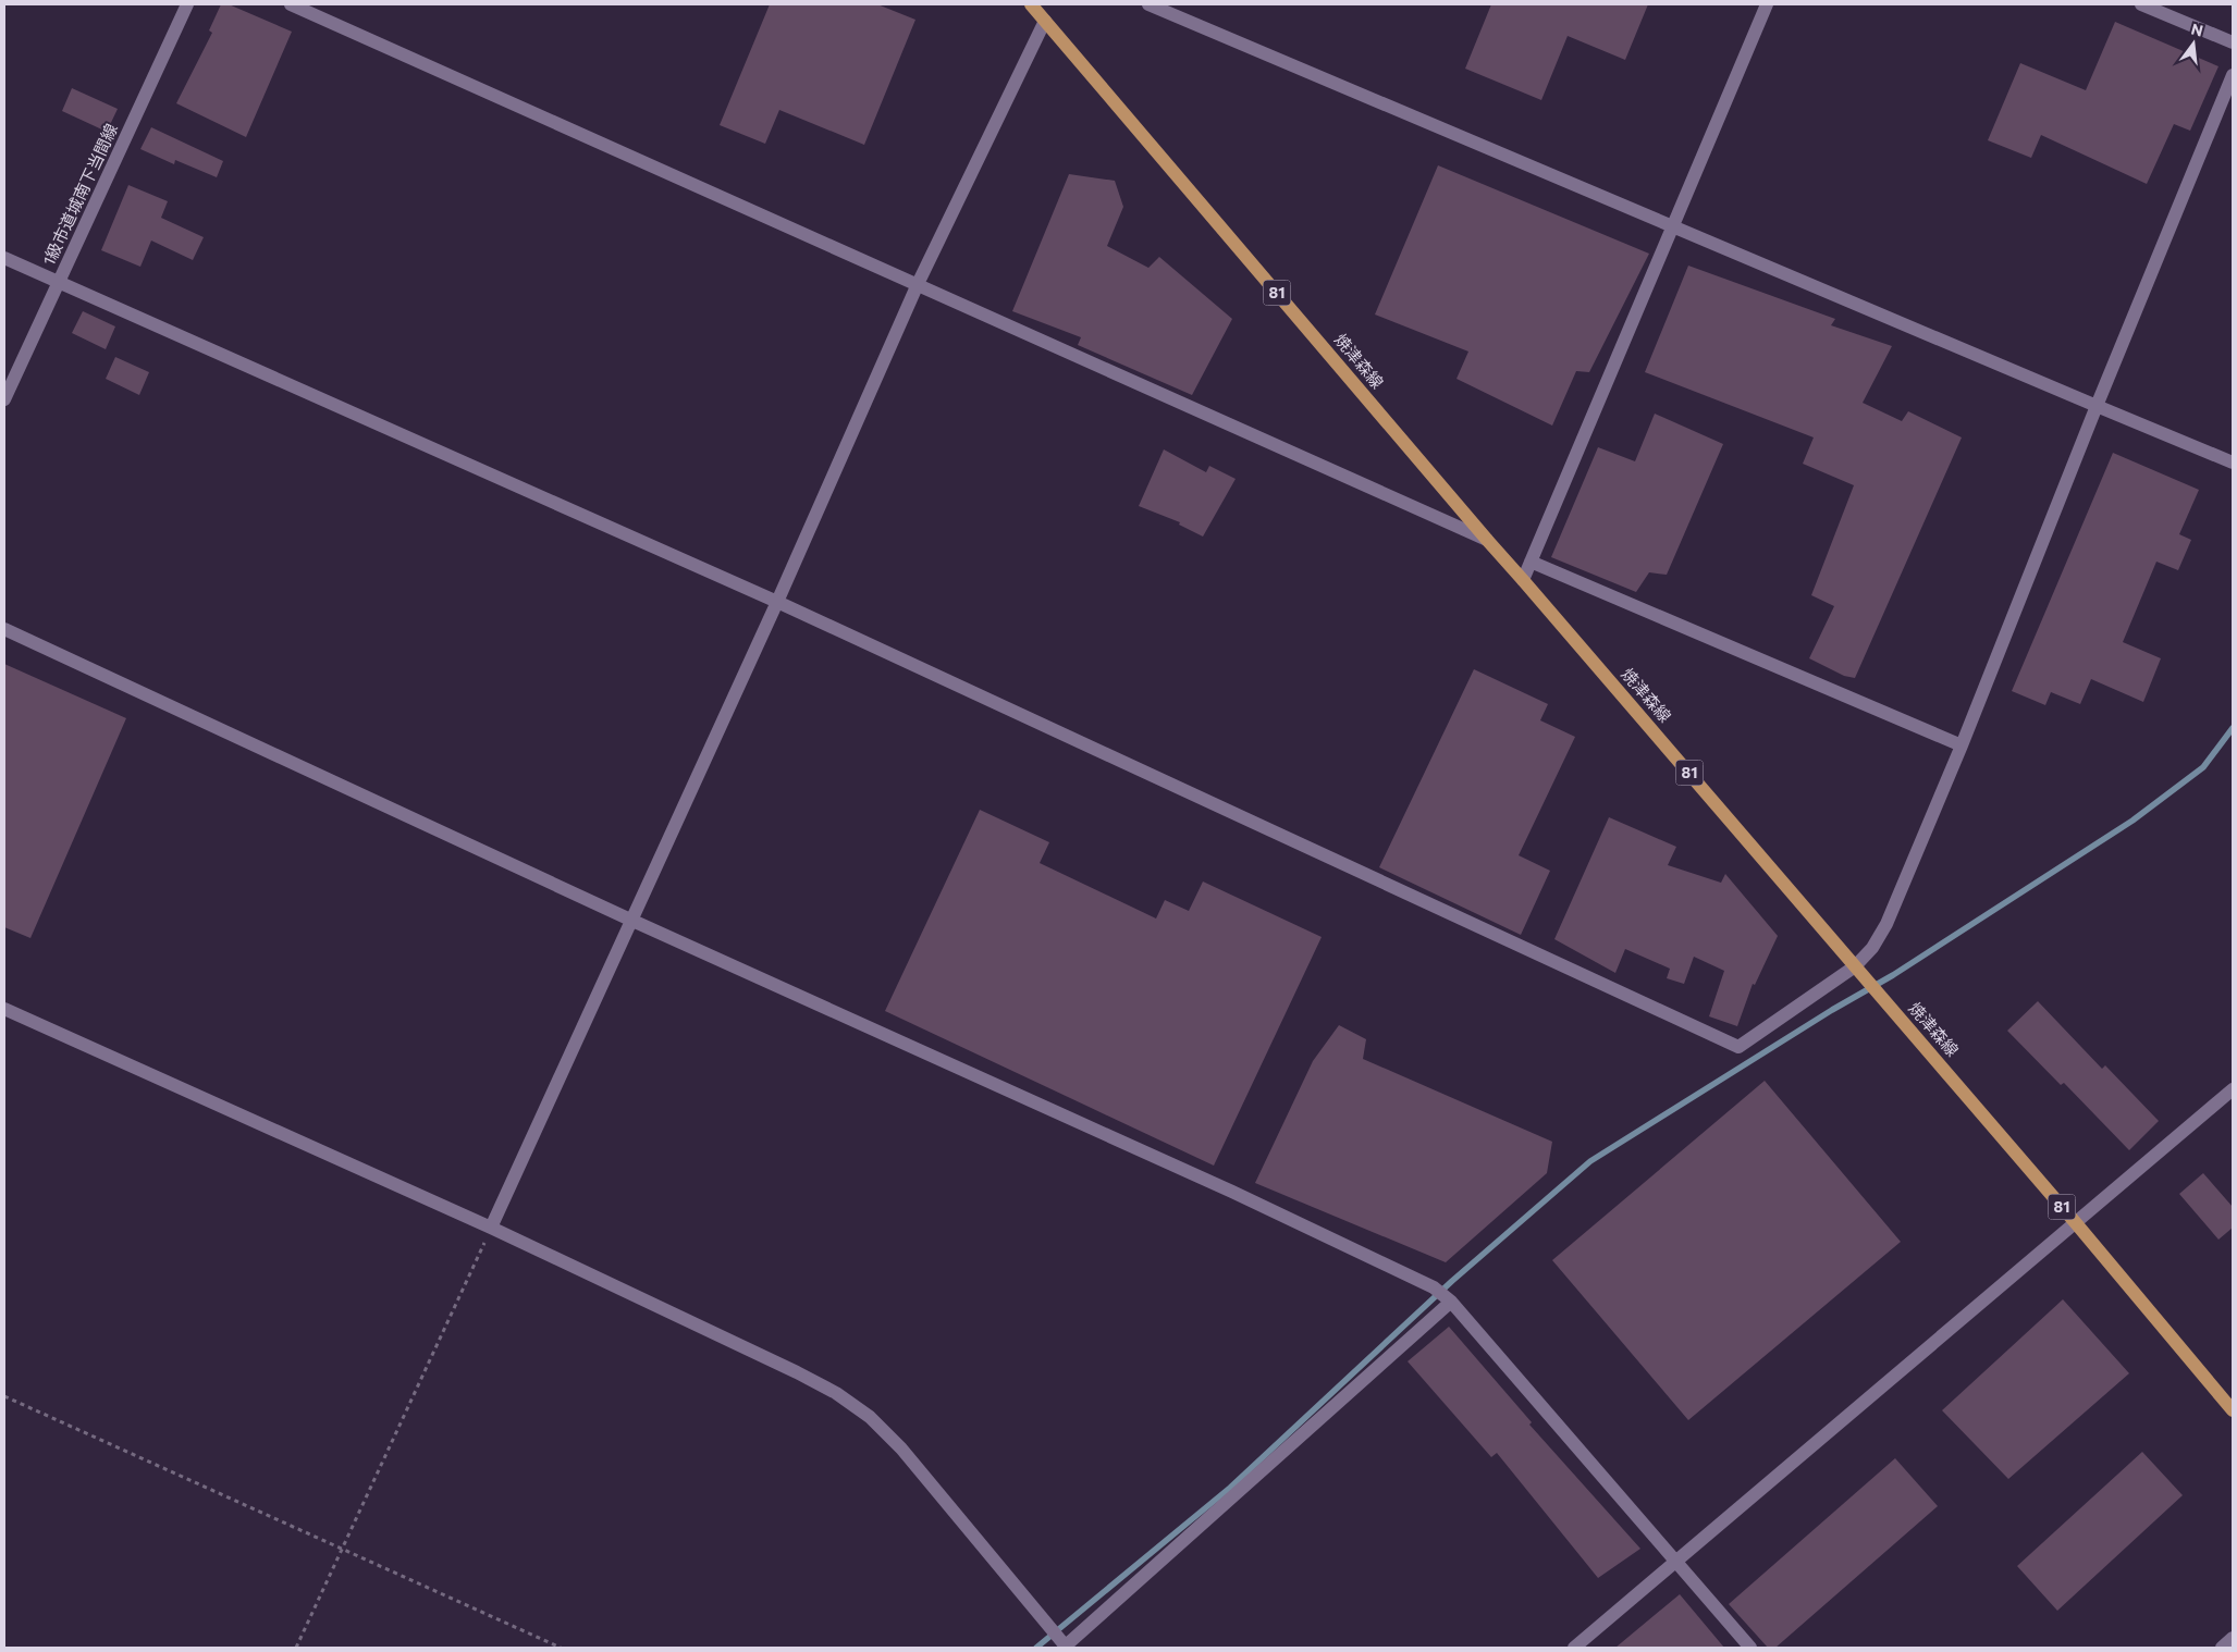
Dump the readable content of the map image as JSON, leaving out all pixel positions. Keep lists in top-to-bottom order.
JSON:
{
  "streets": {
    "main road": ["81", "焼津森線"],
    "street": ["1級市道城南下当間線"]
  },
  "north": "top"
}
